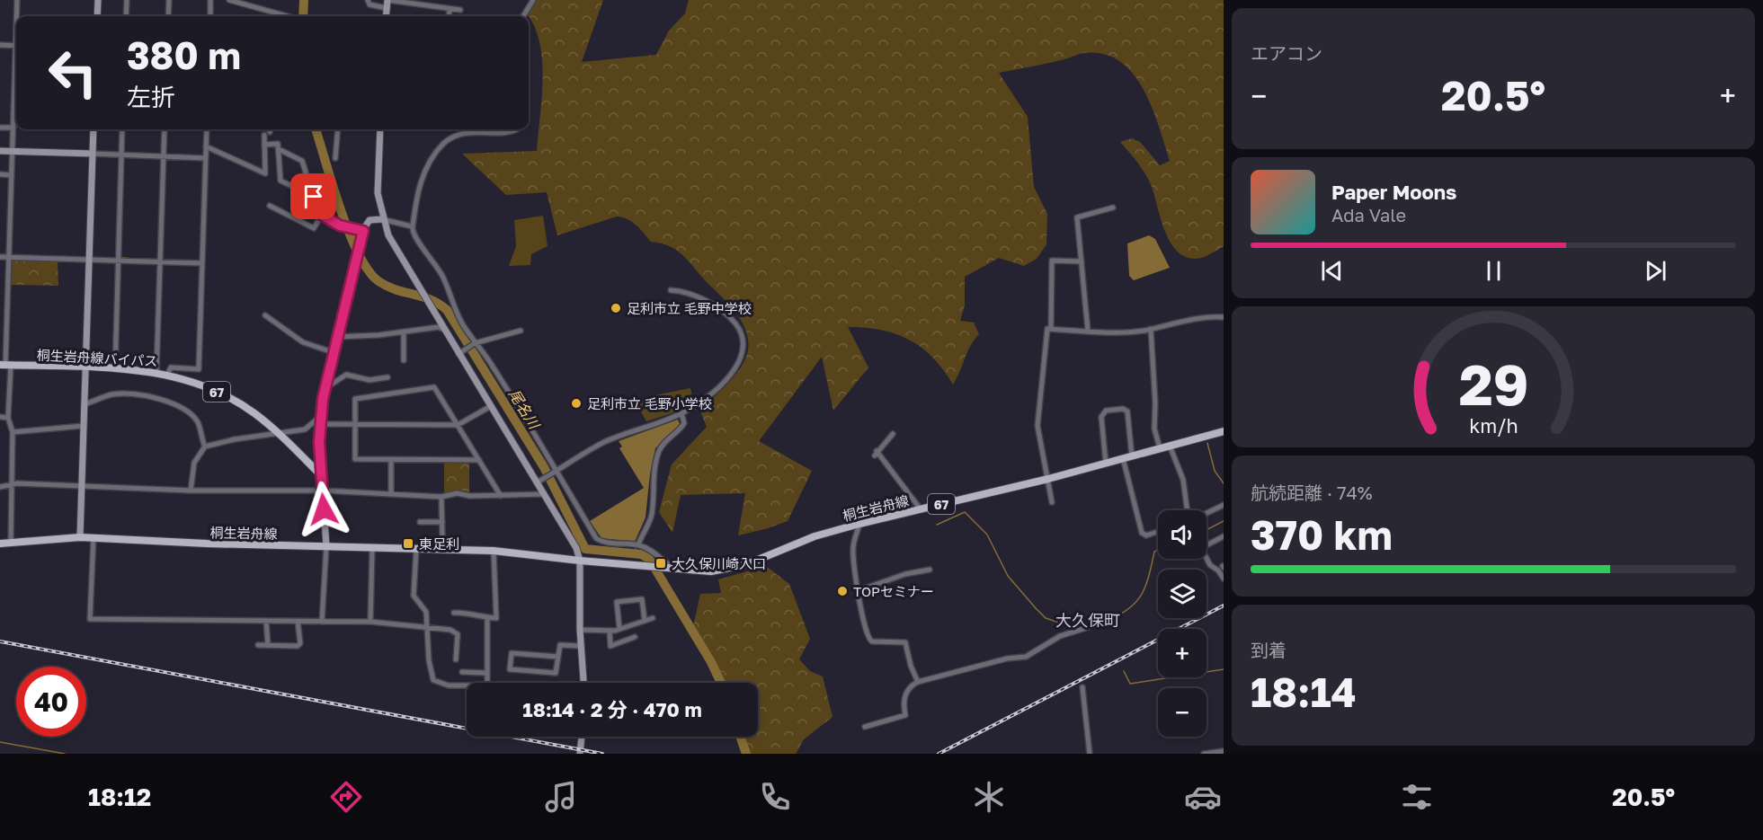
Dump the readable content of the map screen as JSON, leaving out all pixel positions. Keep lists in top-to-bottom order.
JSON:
{
  "streets": {
    "main road": ["桐生岩舟線バイパス", "67", "桐生岩舟線"]
  },
  "districts": ["大久保町"],
  "water": ["尾名川"],
  "places": {
    "other": ["足利市立 毛野中学校", "足利市立 毛野小学校", "TOPセミナー"],
    "transit": ["東足利", "大久保川崎入口"]
  },
  "page": {
    "tile": [
      "エアコン",
      ["航続距離 · 74%", "370 km"],
      ["到着", "18:14"]
    ],
    "turn": ["380 m", "左折"],
    "heat": ["−", "20.5°", "+"],
    "song": ["Paper Moons", "Ada Vale"],
    "map_buttons": ["+", "−"],
    "limit": "40",
    "trip": "18:14 · 2 分 · 470 m",
    "tabs": ["18:12", "20.5°"],
    "gauge": ["29", "km/h"]
  }
}
